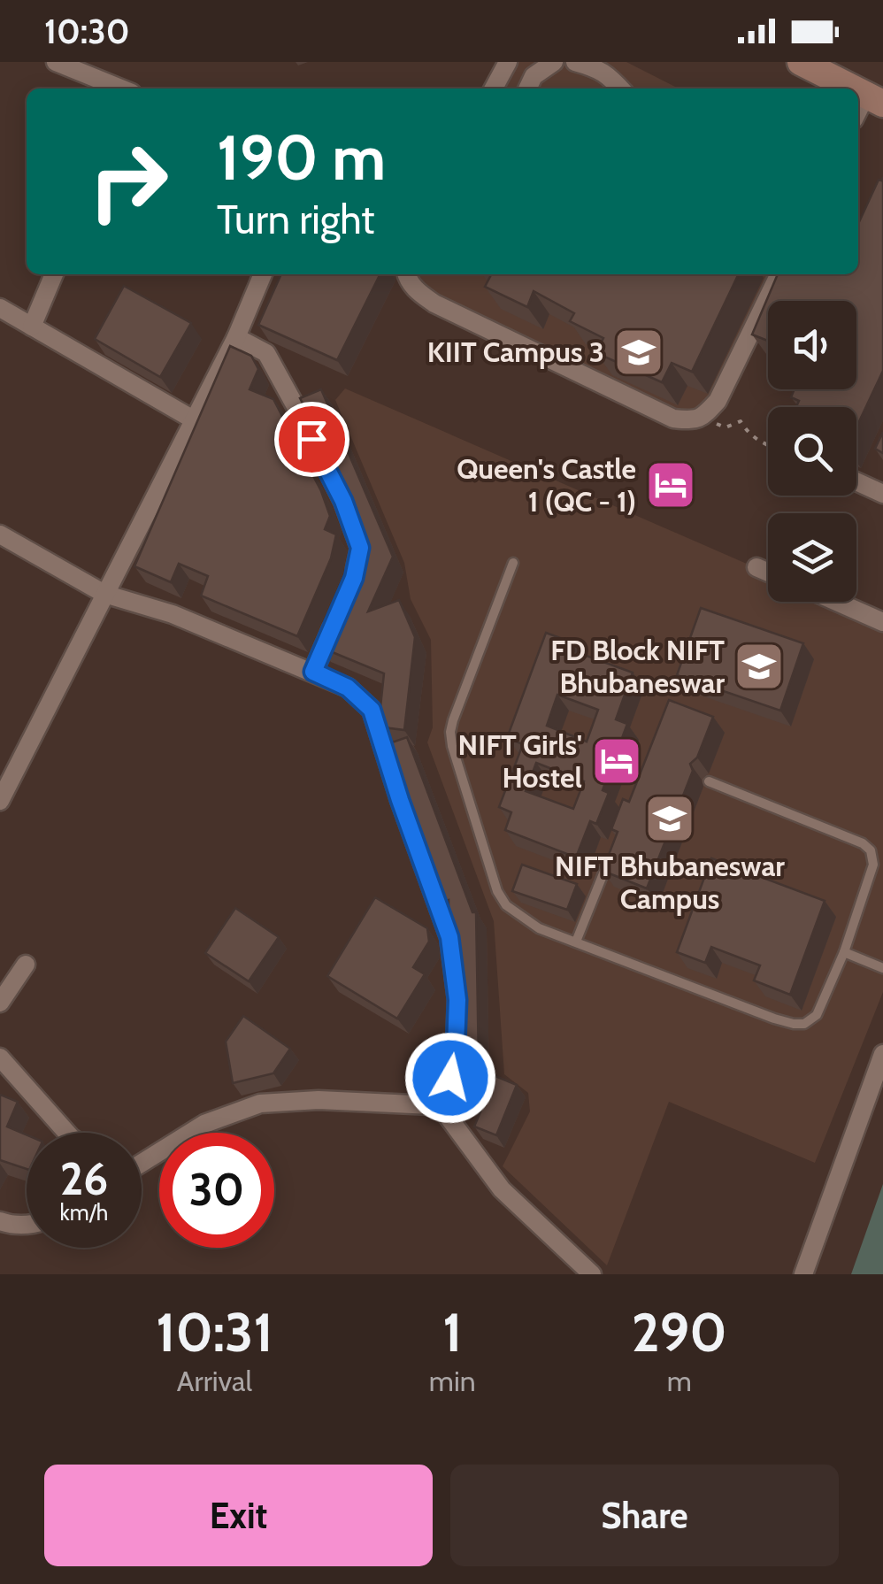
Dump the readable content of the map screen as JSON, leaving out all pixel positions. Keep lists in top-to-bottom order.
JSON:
{
  "places": {
    "school or university": ["KIIT Campus 3", "FD Block NIFT Bhubaneswar", "NIFT Bhubaneswar Campus"],
    "hotel": ["Queen's Castle 1 (QC - 1)", "NIFT Girls' Hostel"]
  },
  "page": {
    "status": "10:30",
    "turn": ["190 m", "Turn right"],
    "speed": "26 km/h",
    "limit": "30",
    "eta": [
      "10:31",
      "Arrival",
      "1",
      "min",
      "290",
      "m"
    ],
    "buttons": ["Exit", "Share"]
  }
}
